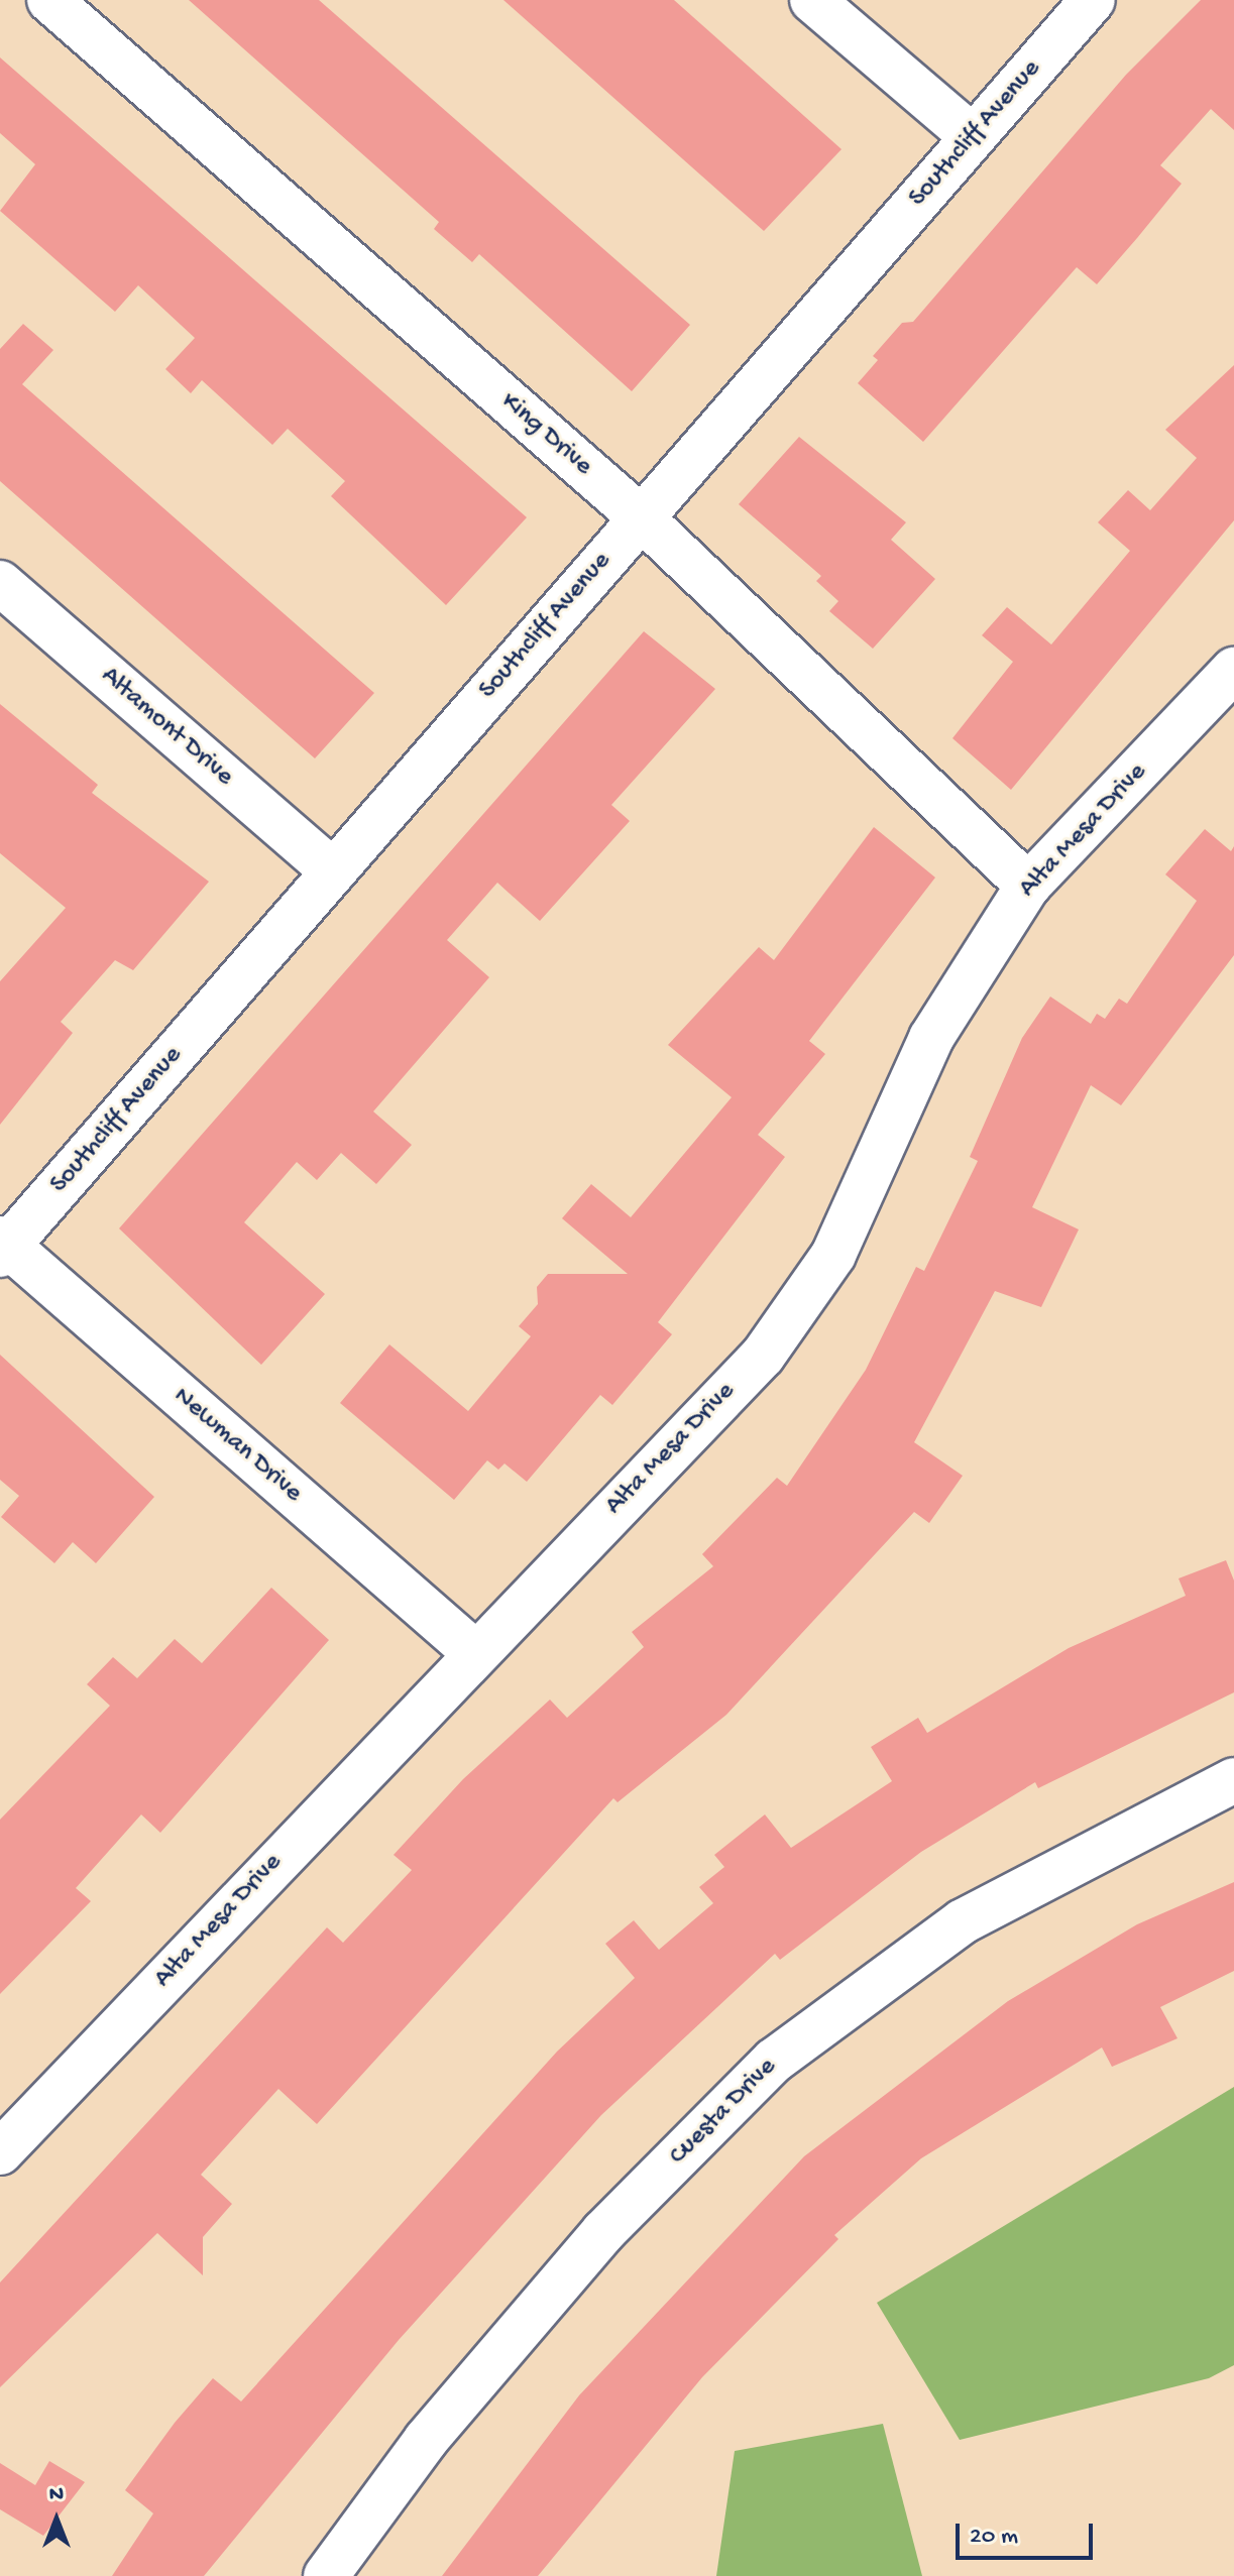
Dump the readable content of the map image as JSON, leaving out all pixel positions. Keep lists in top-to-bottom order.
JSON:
{
  "streets": {
    "street": [
      "Southcliff Avenue",
      "King Drive",
      "Altamont Drive",
      "Alta Mesa Drive",
      "Newman Drive",
      "Cuesta Drive"
    ]
  },
  "crossings": [
    ["Southcliff Avenue", "King Drive"],
    ["Southcliff Avenue", "Altamont Drive"],
    ["Southcliff Avenue", "Newman Drive"],
    ["King Drive", "Alta Mesa Drive"],
    ["Alta Mesa Drive", "Newman Drive"]
  ],
  "scale_bar": "20 m",
  "north": "top"
}
